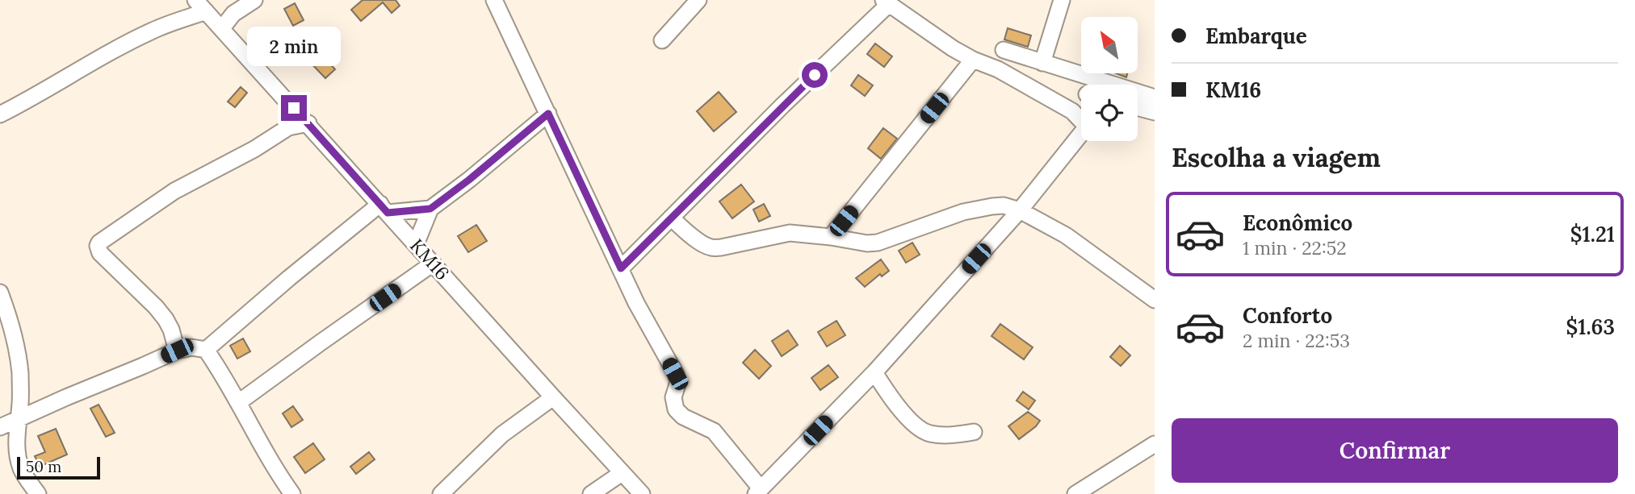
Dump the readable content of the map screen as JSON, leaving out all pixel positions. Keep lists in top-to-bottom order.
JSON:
{
  "streets": {
    "street": ["KM16"]
  },
  "scale_bar": "50 m",
  "north": "top left",
  "page": {
    "banner": ["Embarque", "KM16"],
    "bubble": "2 min",
    "heading": "Escolha a viagem",
    "list": [
      {
        "name": "Econômico",
        "note": "1 min · 22:52",
        "value": "$1.21"
      },
      {
        "name": "Conforto",
        "note": "2 min · 22:53",
        "value": "$1.63"
      }
    ],
    "buttons": "Confirmar",
    "scale": "50 m"
  }
}
